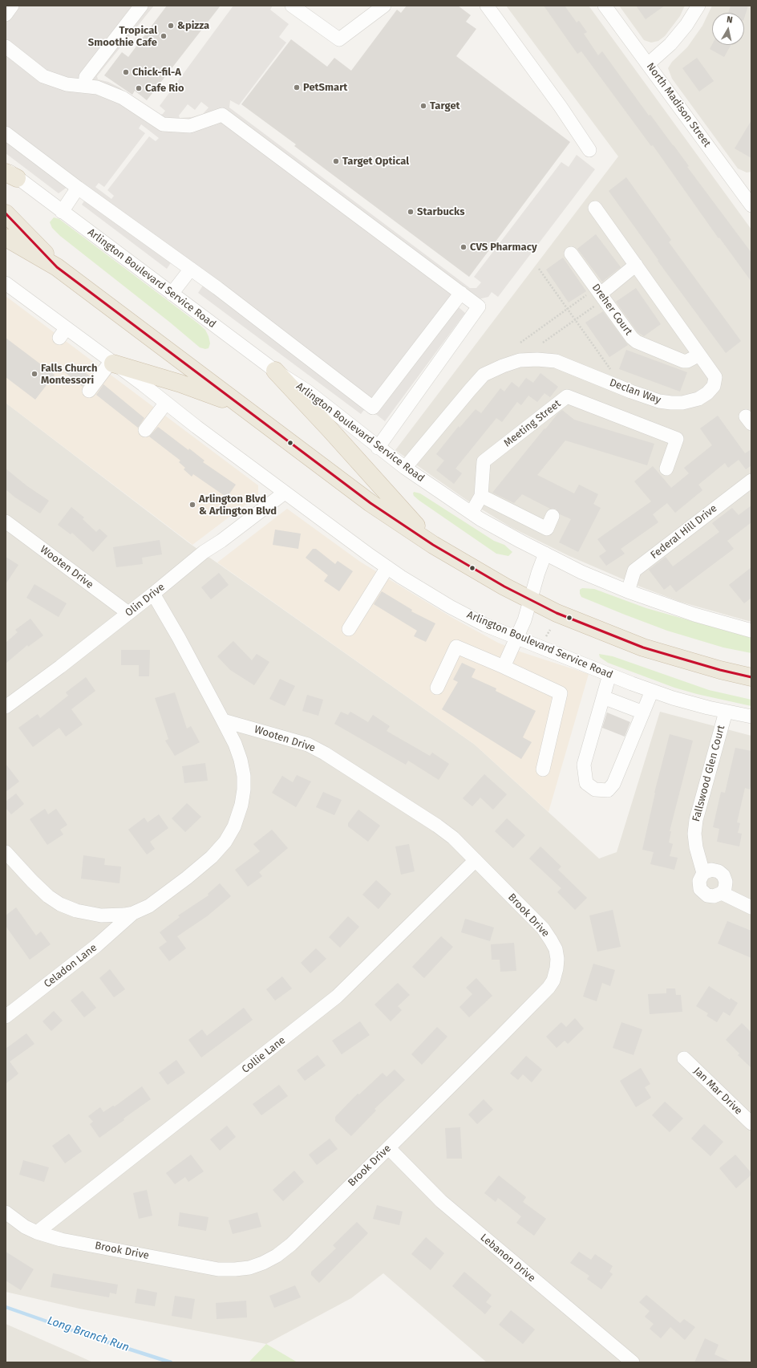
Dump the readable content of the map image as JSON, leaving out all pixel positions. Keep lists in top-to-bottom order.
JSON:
{
  "streets": {
    "street": [
      "North Madison Street",
      "Arlington Boulevard Service Road",
      "Dreher Court",
      "Declan Way",
      "Meeting Street",
      "Federal Hill Drive",
      "Wooten Drive",
      "Olin Drive",
      "Fallswood Glen Court",
      "Brook Drive",
      "Celadon Lane",
      "Collie Lane",
      "Jan Mar Drive",
      "Lebanon Drive"
    ]
  },
  "crossings": [
    ["Arlington Boulevard Service Road", "Declan Way"],
    ["Arlington Boulevard Service Road", "Meeting Street"],
    ["Arlington Boulevard Service Road", "Federal Hill Drive"],
    ["Arlington Boulevard Service Road", "Olin Drive"],
    ["Arlington Boulevard Service Road", "Fallswood Glen Court"],
    ["Dreher Court", "Declan Way"],
    ["Wooten Drive", "Olin Drive"],
    ["Wooten Drive", "Brook Drive"],
    ["Wooten Drive", "Collie Lane"],
    ["Brook Drive", "Collie Lane"],
    ["Brook Drive", "Lebanon Drive"]
  ],
  "water": ["Long Branch Run"],
  "places": [
    "&pizza",
    "Tropical Smoothie Cafe",
    "Chick-fil-A",
    "PetSmart",
    "Cafe Rio",
    "Target",
    "Target Optical",
    "Starbucks",
    "CVS Pharmacy",
    "Falls Church Montessori",
    "Arlington Blvd & Arlington Blvd"
  ],
  "north": "top"
}
